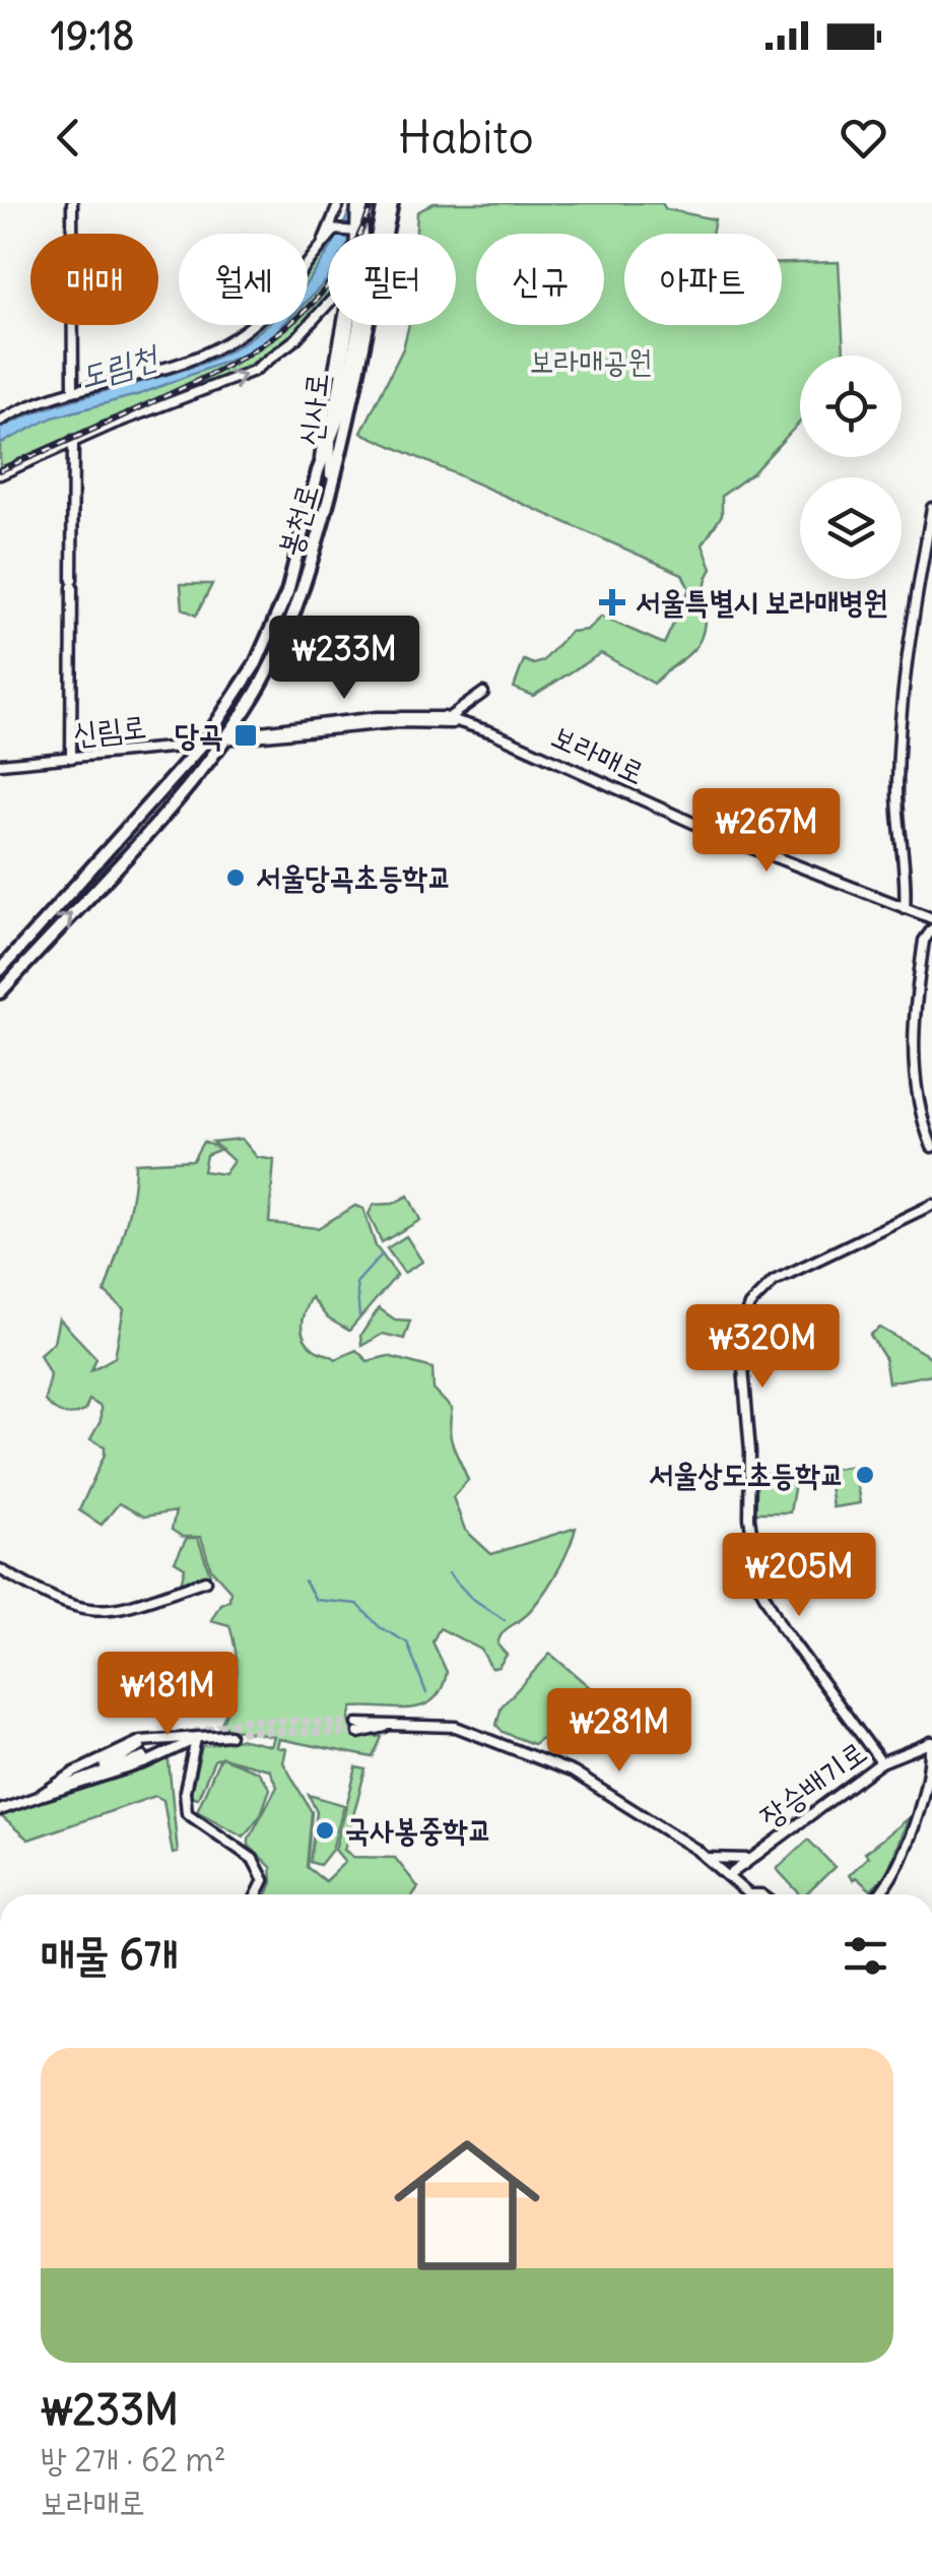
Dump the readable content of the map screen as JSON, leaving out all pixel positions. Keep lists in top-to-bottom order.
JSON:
{
  "streets": {
    "main road": [
      "신사로",
      "봉천로",
      "신림로",
      "보라매로",
      "장승배기로"
    ]
  },
  "crossings": [
    ["신사로", "봉천로"],
    ["봉천로", "신림로"],
    ["봉천로", "보라매로"],
    ["신림로", "보라매로"]
  ],
  "water": ["도림천"],
  "parks": ["보라매공원"],
  "places": {
    "health": ["서울특별시 보라매병원"],
    "transit": ["당곡"],
    "other": ["서울당곡초등학교", "서울상도초등학교", "국사봉중학교"]
  },
  "page": {
    "status": "19:18",
    "header": "Habito",
    "chip": [
      "매매",
      "월세",
      "필터",
      "신규",
      "아파트"
    ],
    "price": [
      "₩233M",
      "₩267M",
      "₩320M",
      "₩205M",
      "₩181M",
      "₩281M"
    ],
    "heading": "매물 6개",
    "list": [
      {
        "name": "₩233M",
        "note": "방 2개 · 62 m² · 보라매로"
      }
    ]
  }
}
